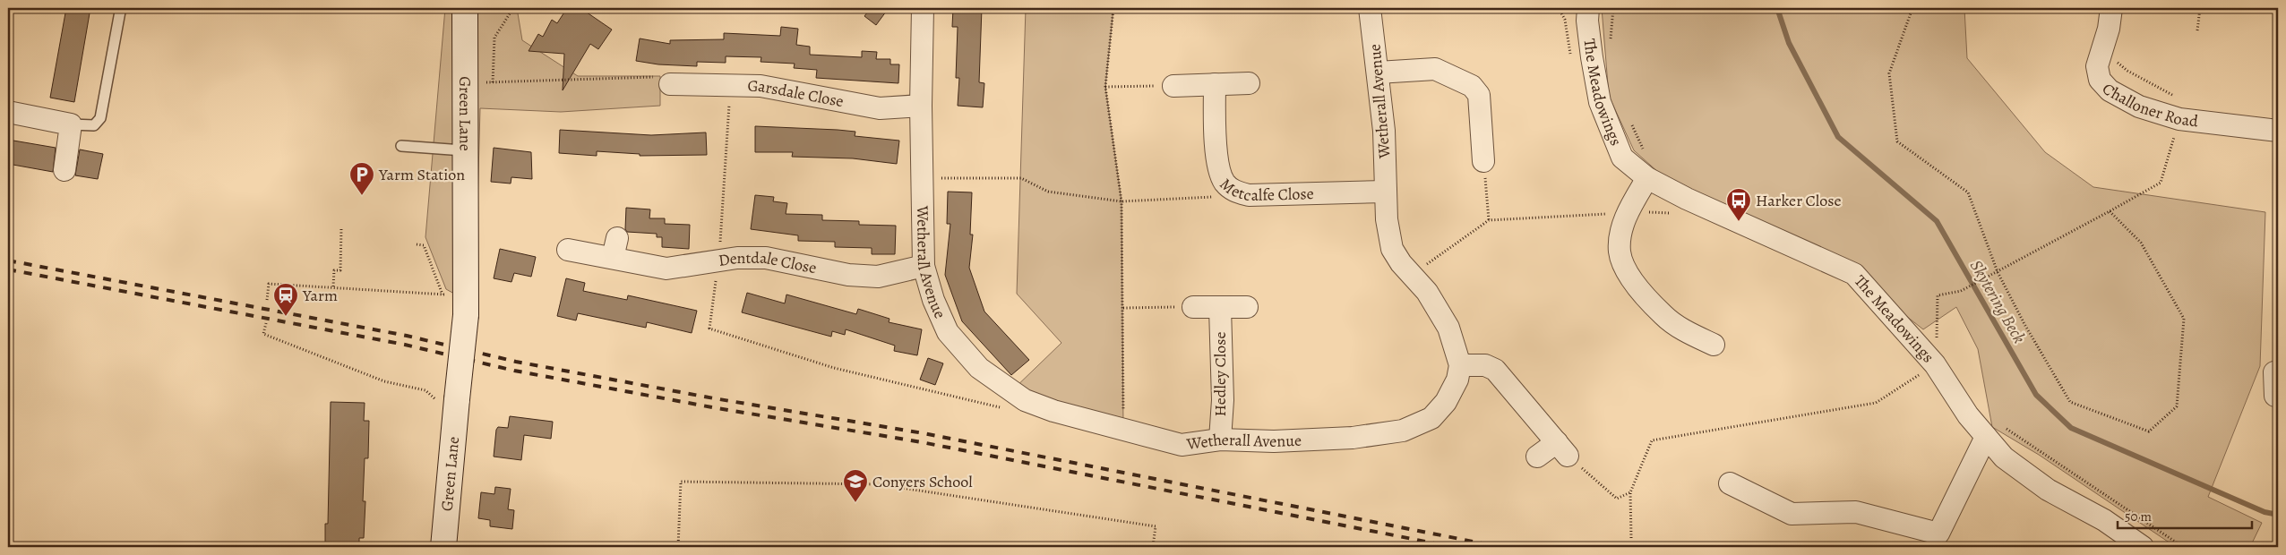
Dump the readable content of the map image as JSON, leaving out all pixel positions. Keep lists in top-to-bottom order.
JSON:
{
  "streets": {
    "main road": ["Green Lane"],
    "street": [
      "The Meadowings",
      "Garsdale Close",
      "Wetherall Avenue",
      "Challoner Road",
      "Metcalfe Close",
      "Dentdale Close",
      "Hedley Close"
    ]
  },
  "crossings": [
    ["Garsdale Close", "Wetherall Avenue"],
    ["Wetherall Avenue", "Metcalfe Close"],
    ["Wetherall Avenue", "Dentdale Close"],
    ["Wetherall Avenue", "Hedley Close"]
  ],
  "water": ["Skytering Beck"],
  "places": {
    "parking": ["Yarm Station"],
    "bus stop": ["Harker Close"],
    "station": ["Yarm"],
    "school or university": ["Conyers School"]
  },
  "scale_bar": "50 m"
}
